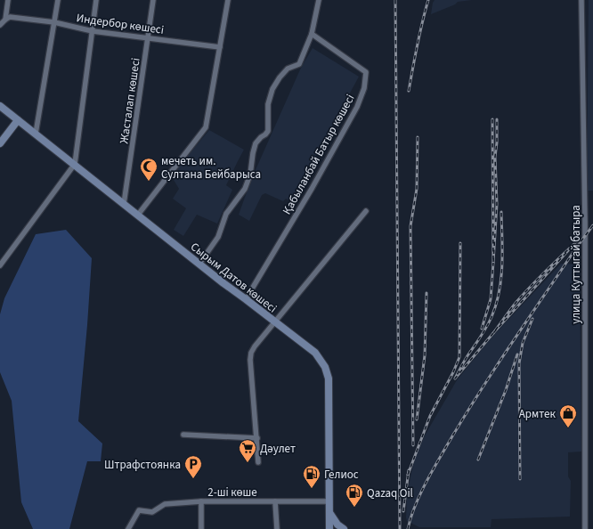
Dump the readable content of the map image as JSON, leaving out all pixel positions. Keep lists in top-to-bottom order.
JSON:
{
  "streets": {
    "main road": ["Сырым Датов көшесі"],
    "street": [
      "Индербор көшесі",
      "Жасталап көшесі",
      "Қабыланбай Батыр көшесі",
      "улица Куттыгай батыра",
      "2-ші көше"
    ]
  },
  "crossings": [
    ["Индербор көшесі", "Жасталап көшесі"],
    ["Жасталап көшесі", "Сырым Датов көшесі"],
    ["Қабыланбай Батыр көшесі", "Сырым Датов көшесі"],
    ["Сырым Датов көшесі", "2-ші көше"]
  ],
  "places": {
    "mosque": ["мечеть им. Султана Бейбарыса"],
    "shop": ["Армтек"],
    "supermarket": ["Дәулет"],
    "parking": ["Штрафстоянка"],
    "fuel station": ["Гелиос", "Qazaq Oil"]
  }
}
